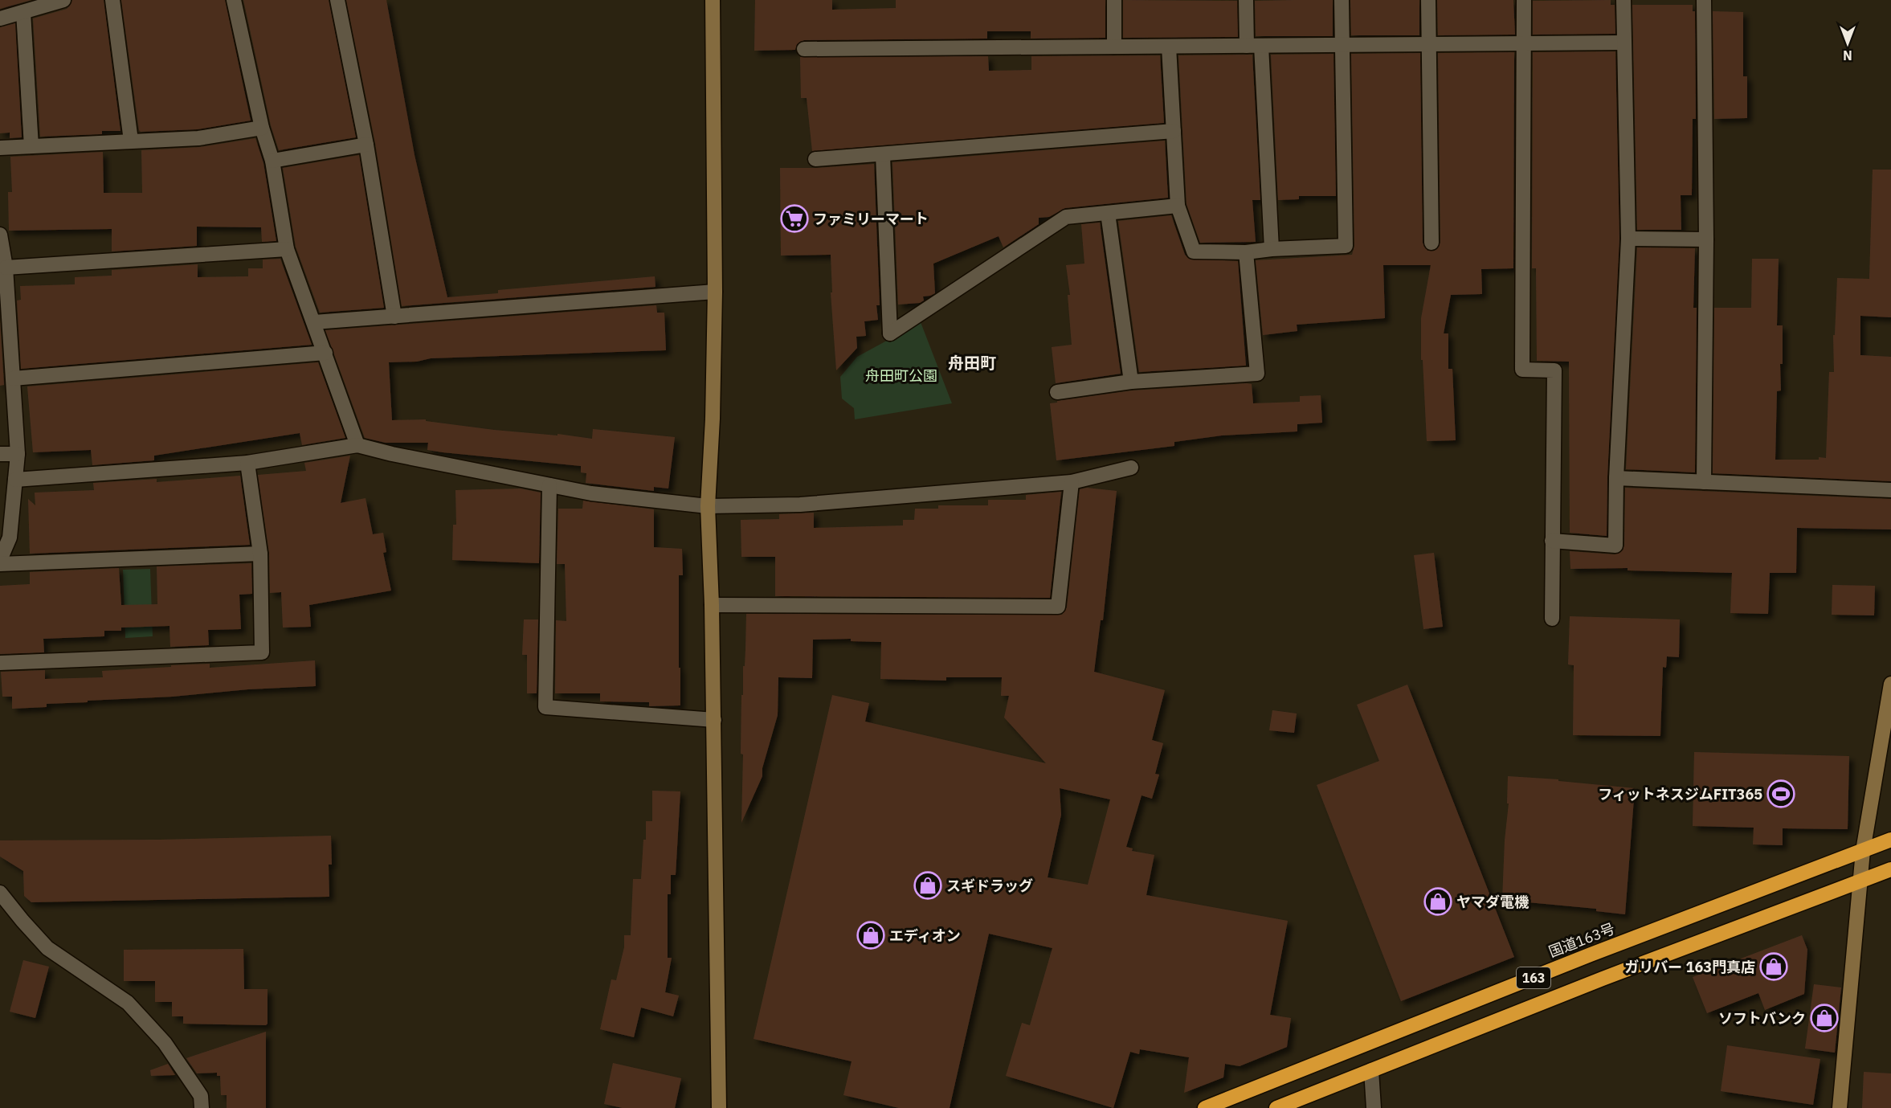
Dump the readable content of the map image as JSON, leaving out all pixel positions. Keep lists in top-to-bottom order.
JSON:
{
  "streets": {
    "highway": ["国道163号", "163"]
  },
  "districts": ["舟田町"],
  "parks": ["舟田町公園"],
  "places": {
    "supermarket": ["ファミリーマート"],
    "sports": ["フィットネスジムFIT365"],
    "shop": [
      "スギドラッグ",
      "ヤマダ電機",
      "エディオン",
      "ガリバー 163門真店",
      "ソフトバンク"
    ]
  },
  "north": "bottom"
}
